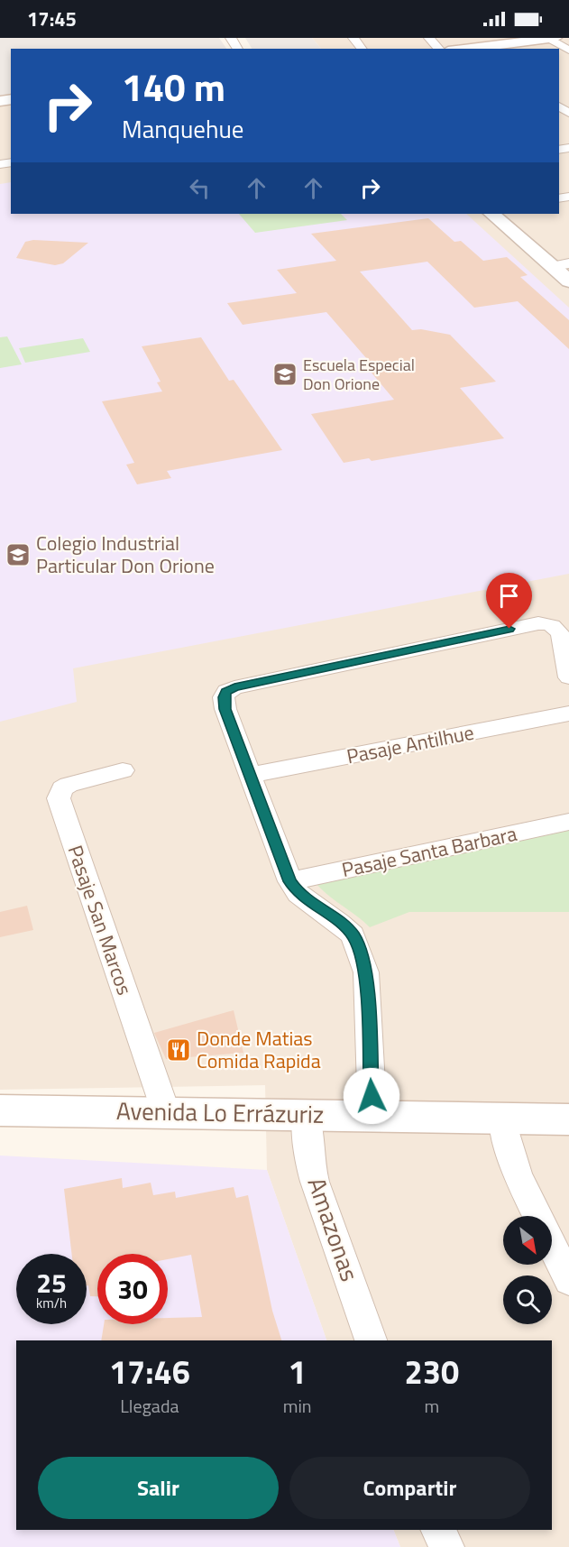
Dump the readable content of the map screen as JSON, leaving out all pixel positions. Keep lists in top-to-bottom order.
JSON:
{
  "streets": {
    "main road": ["Avenida Lo Errázuriz"],
    "street": [
      "Pasaje Antilhue",
      "Pasaje Santa Barbara",
      "Pasaje San Marcos",
      "Amazonas"
    ]
  },
  "crossings": [
    ["Pasaje San Marcos", "Avenida Lo Errázuriz"],
    ["Avenida Lo Errázuriz", "Amazonas"]
  ],
  "places": {
    "school or university": ["Escuela Especial Don Orione", "Colegio Industrial Particular Don Orione"],
    "restaurant": ["Donde Matias Comida Rapida"]
  },
  "north": "bottom right",
  "page": {
    "status": "17:45",
    "turn": ["140 m", "Manquehue"],
    "speed": "25 km/h",
    "limit": "30",
    "eta": [
      "17:46",
      "Llegada",
      "1",
      "min",
      "230",
      "m"
    ],
    "buttons": ["Salir", "Compartir"]
  }
}
